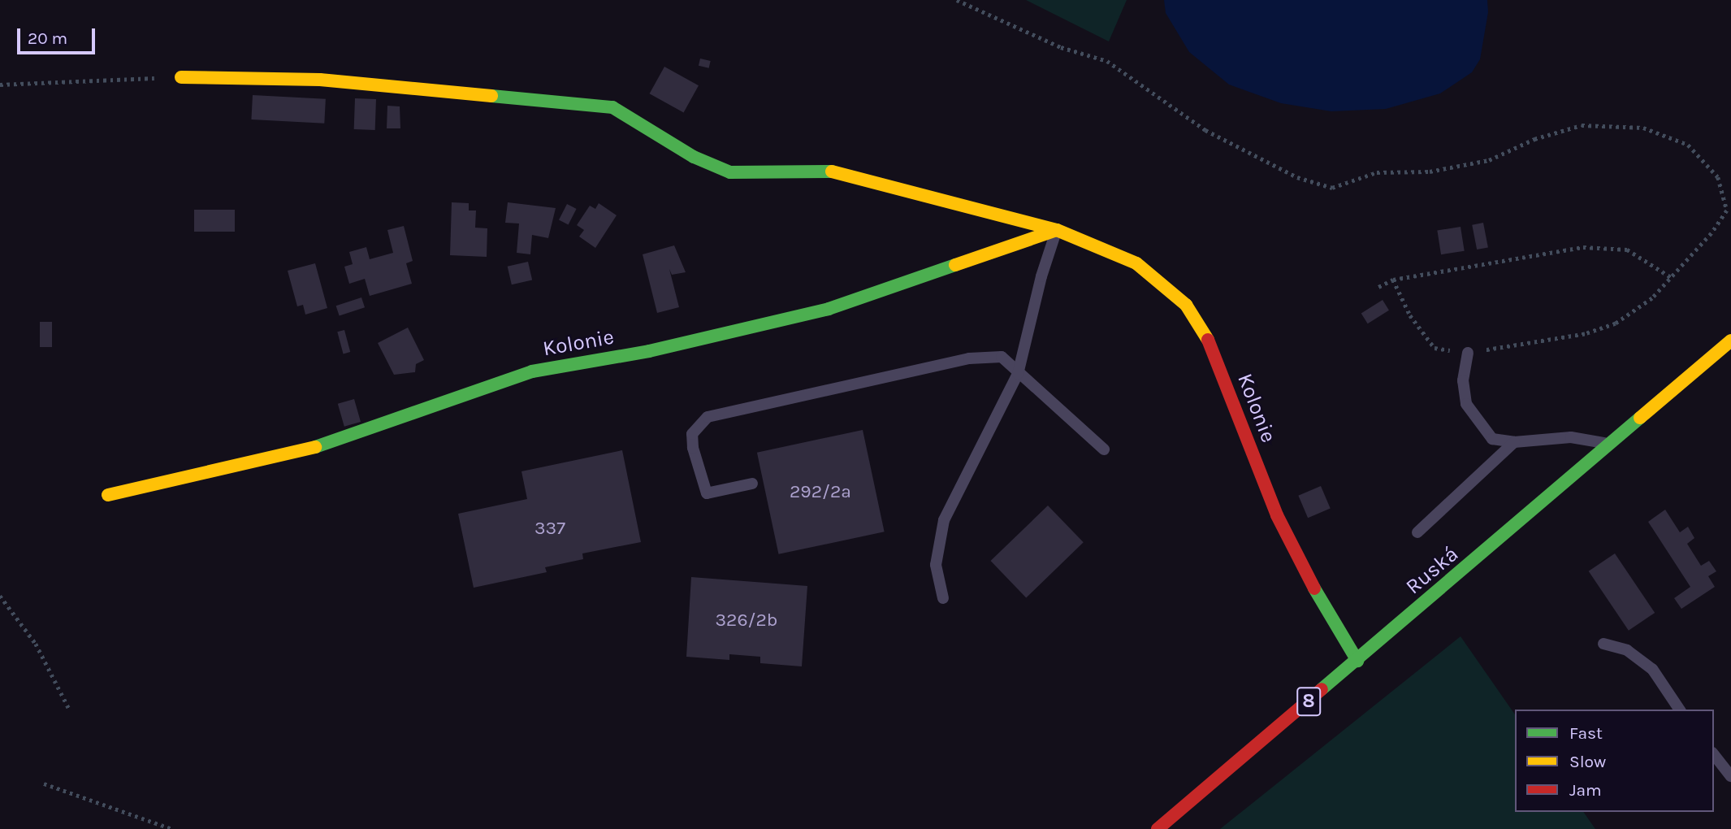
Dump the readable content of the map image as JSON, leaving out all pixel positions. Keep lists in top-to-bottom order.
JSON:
{
  "streets": {
    "street": ["Kolonie", "Ruská", "8"]
  },
  "crossings": [
    ["Kolonie", "Ruská"]
  ],
  "house_numbers": ["292/2a", "337", "326/2b"],
  "legend": ["Fast", "Slow", "Jam"],
  "scale_bar": "20 m"
}
